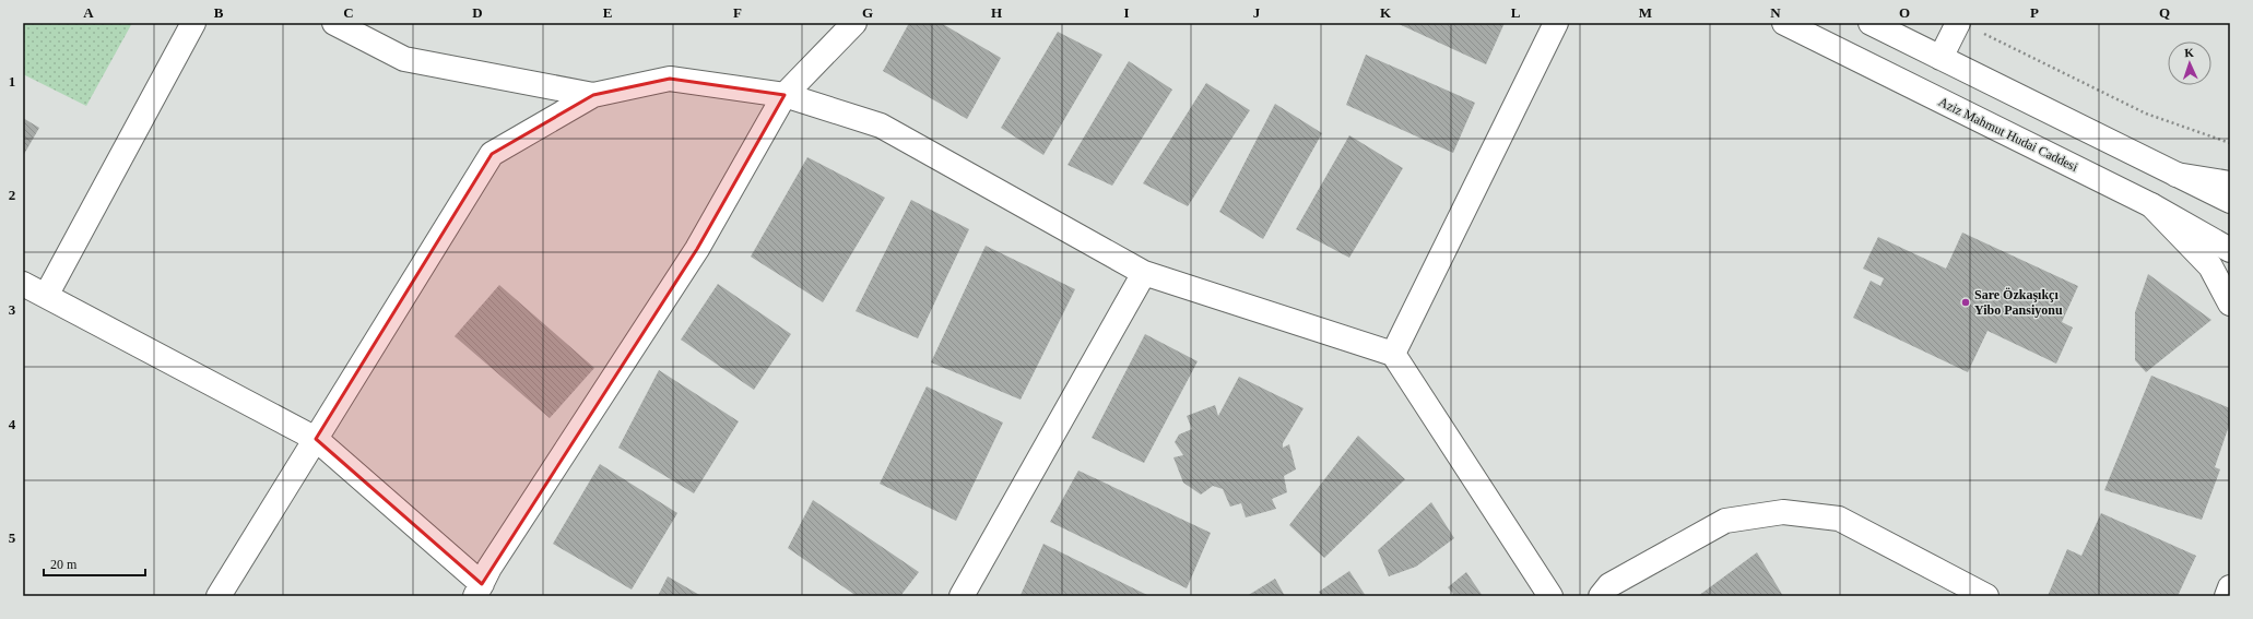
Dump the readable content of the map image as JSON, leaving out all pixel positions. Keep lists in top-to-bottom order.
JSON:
{
  "streets": {
    "street": ["Aziz Mahmut Hudai Caddesi"]
  },
  "places": ["Sare Özkaşıkçı Yibo Pansiyonu"],
  "scale_bar": "20 m",
  "north": "top",
  "grid": {
    "columns": [
      "A",
      "B",
      "C",
      "D",
      "E",
      "F",
      "G",
      "H",
      "I",
      "J",
      "K",
      "L",
      "M",
      "N",
      "O",
      "P",
      "Q"
    ],
    "rows": [
      "1",
      "2",
      "3",
      "4",
      "5"
    ]
  }
}
